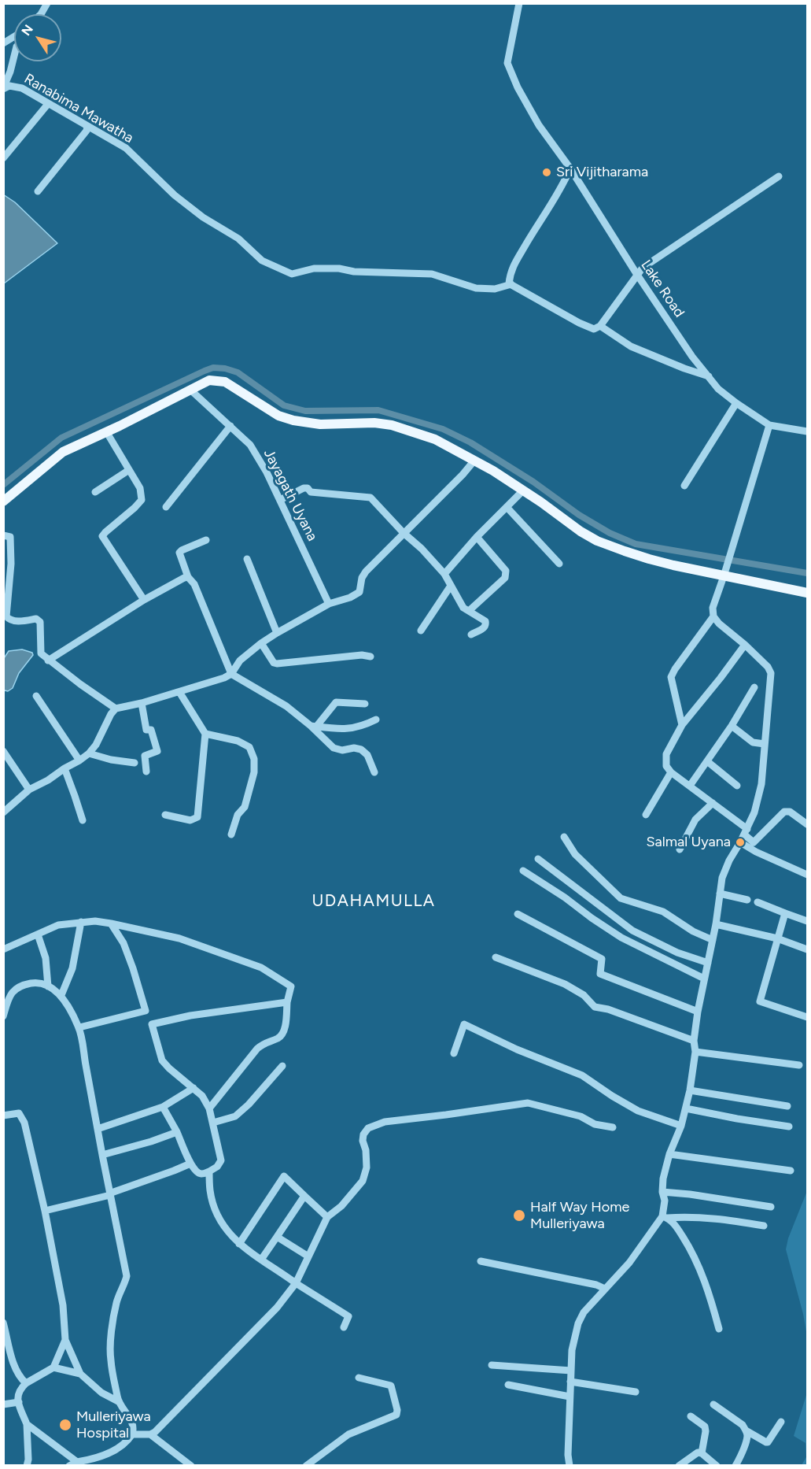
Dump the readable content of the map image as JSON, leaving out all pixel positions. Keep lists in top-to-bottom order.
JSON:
{
  "streets": {
    "street": ["Ranabima Mawatha", "Lake Road", "Jayagath Uyana"]
  },
  "districts": ["UDAHAMULLA"],
  "places": [
    "Sri Vijitharama",
    "Salmal Uyana",
    "Half Way Home Mulleriyawa",
    "Mulleriyawa Hospital"
  ],
  "north": "top left"
}
